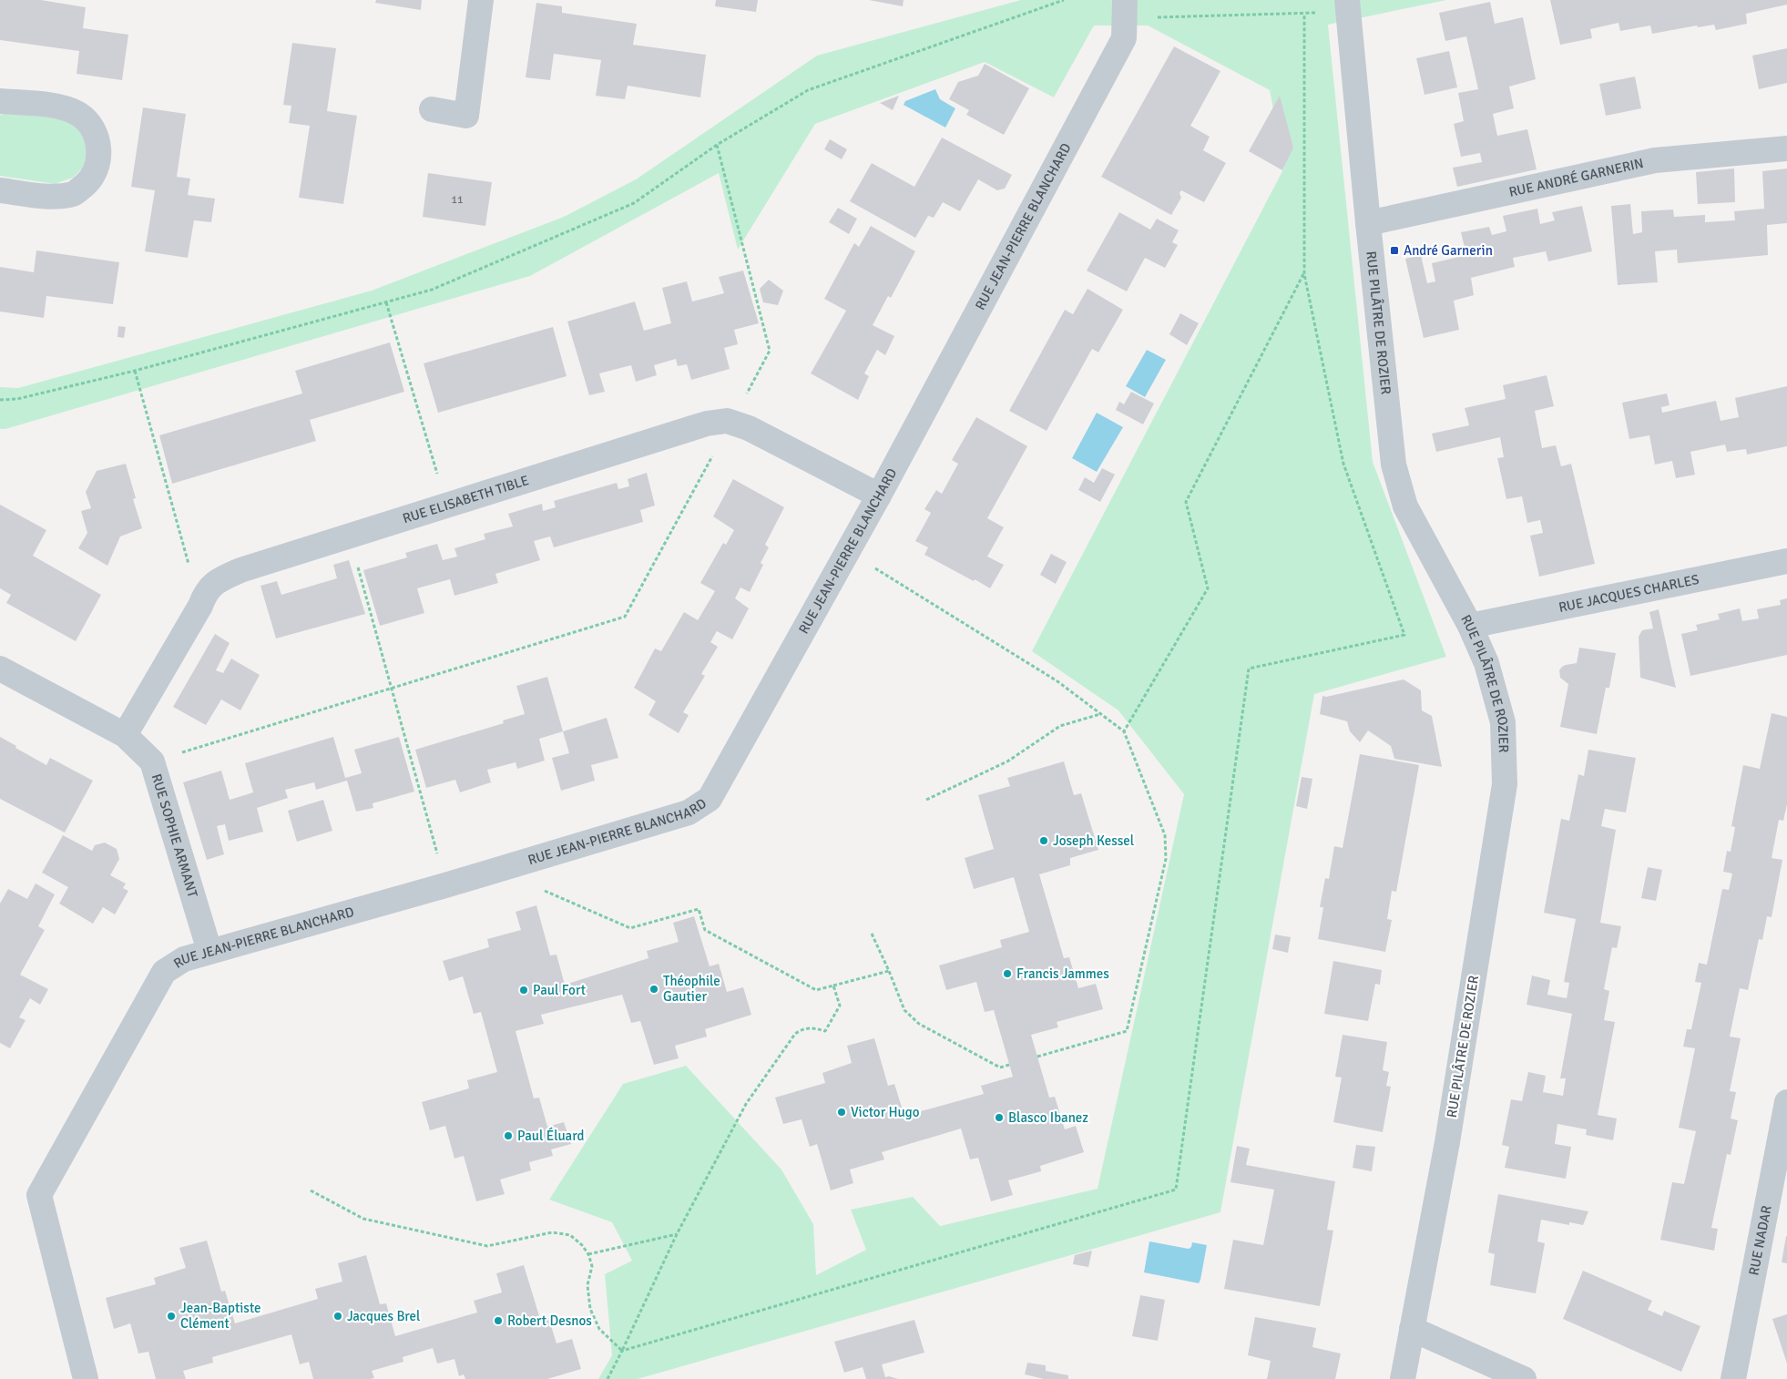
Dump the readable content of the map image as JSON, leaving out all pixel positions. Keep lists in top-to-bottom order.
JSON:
{
  "streets": {
    "street": [
      "RUE ANDRÉ GARNERIN",
      "RUE JEAN-PIERRE BLANCHARD",
      "RUE PILÂTRE DE ROZIER",
      "RUE ELISABETH TIBLE",
      "RUE JACQUES CHARLES",
      "RUE SOPHIE ARMANT",
      "RUE NADAR"
    ]
  },
  "crossings": [
    ["RUE ANDRÉ GARNERIN", "RUE PILÂTRE DE ROZIER"],
    ["RUE JEAN-PIERRE BLANCHARD", "RUE ELISABETH TIBLE"],
    ["RUE JEAN-PIERRE BLANCHARD", "RUE SOPHIE ARMANT"],
    ["RUE PILÂTRE DE ROZIER", "RUE JACQUES CHARLES"],
    ["RUE ELISABETH TIBLE", "RUE SOPHIE ARMANT"]
  ],
  "places": {
    "transit": ["André Garnerin"],
    "other": [
      "Joseph Kessel",
      "Francis Jammes",
      "Théophile Gautier",
      "Paul Fort",
      "Victor Hugo",
      "Blasco Ibanez",
      "Paul Éluard",
      "Jean-Baptiste Clément",
      "Jacques Brel",
      "Robert Desnos"
    ]
  },
  "house_numbers": ["11"]
}
